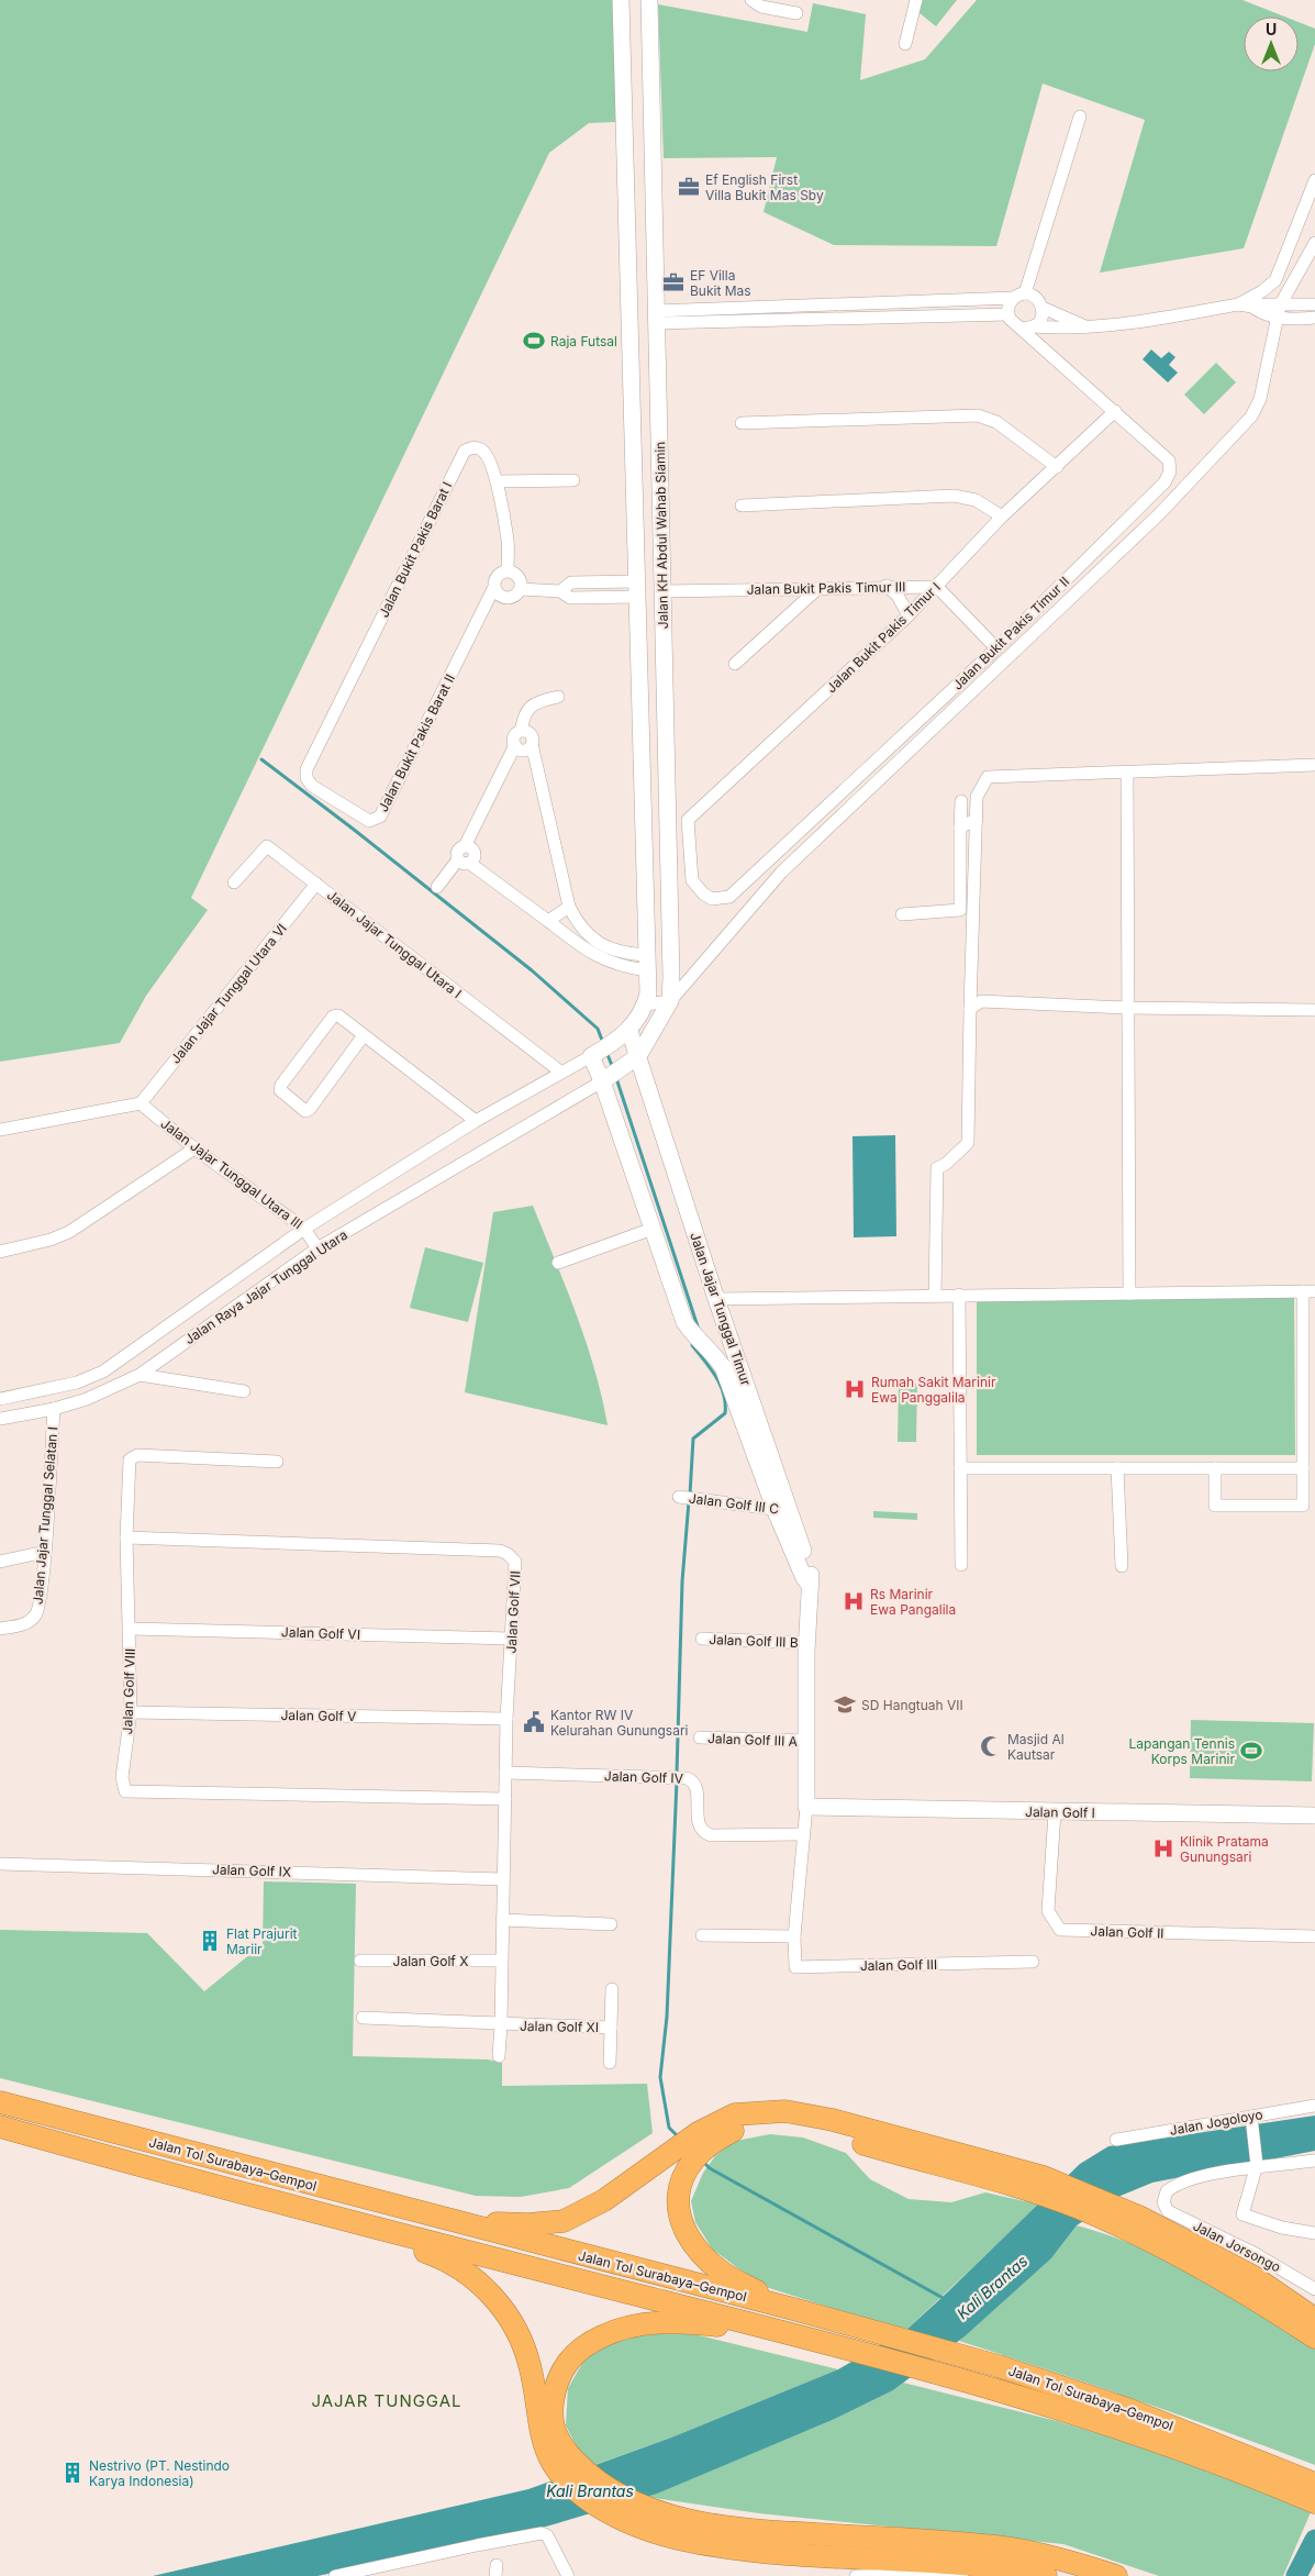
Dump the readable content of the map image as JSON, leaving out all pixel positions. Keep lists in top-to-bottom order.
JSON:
{
  "streets": {
    "highway": ["Jalan Tol Surabaya–Gempol"],
    "main road": [
      "Jalan KH Abdul Wahab Siamin",
      "Jalan Raya Jajar Tunggal Utara",
      "Jalan Jajar Tunggal Timur",
      "Jalan Golf I"
    ],
    "street": [
      "Jalan Bukit Pakis Barat I",
      "Jalan Bukit Pakis Timur III",
      "Jalan Bukit Pakis Timur II",
      "Jalan Bukit Pakis Timur I",
      "Jalan Bukit Pakis Barat II",
      "Jalan Jajar Tunggal Utara I",
      "Jalan Jajar Tunggal Utara VI",
      "Jalan Jajar Tunggal Utara III",
      "Jalan Golf III C",
      "Jalan Jajar Tunggal Selatan I",
      "Jalan Golf VII",
      "Jalan Golf VI",
      "Jalan Golf III B",
      "Jalan Golf VIII",
      "Jalan Golf V",
      "Jalan Golf III A",
      "Jalan Golf IV",
      "Jalan Golf IX",
      "Jalan Golf II",
      "Jalan Golf X",
      "Jalan Golf III",
      "Jalan Golf XI",
      "Jalan Jogoloyo",
      "Jalan Jorsongo"
    ]
  },
  "crossings": [
    ["Jalan KH Abdul Wahab Siamin", "Jalan Bukit Pakis Timur III"],
    ["Jalan Bukit Pakis Barat I", "Jalan Bukit Pakis Barat II"],
    ["Jalan Bukit Pakis Timur III", "Jalan Bukit Pakis Timur I"],
    ["Jalan Bukit Pakis Timur II", "Jalan Bukit Pakis Timur I"],
    ["Jalan Jajar Tunggal Utara I", "Jalan Jajar Tunggal Utara VI"],
    ["Jalan Jajar Tunggal Utara I", "Jalan Raya Jajar Tunggal Utara"],
    ["Jalan Jajar Tunggal Utara VI", "Jalan Jajar Tunggal Utara III"],
    ["Jalan Jajar Tunggal Utara III", "Jalan Raya Jajar Tunggal Utara"],
    ["Jalan Raya Jajar Tunggal Utara", "Jalan Jajar Tunggal Timur"],
    ["Jalan Raya Jajar Tunggal Utara", "Jalan Jajar Tunggal Selatan I"],
    ["Jalan Jajar Tunggal Timur", "Jalan Golf III C"],
    ["Jalan Jajar Tunggal Timur", "Jalan Golf III B"],
    ["Jalan Jajar Tunggal Timur", "Jalan Golf III A"],
    ["Jalan Jajar Tunggal Timur", "Jalan Golf I"],
    ["Jalan Jajar Tunggal Timur", "Jalan Golf III"],
    ["Jalan Golf VII", "Jalan Golf VI"],
    ["Jalan Golf VII", "Jalan Golf VIII"],
    ["Jalan Golf VII", "Jalan Golf V"],
    ["Jalan Golf VII", "Jalan Golf IV"],
    ["Jalan Golf VII", "Jalan Golf IX"],
    ["Jalan Golf VII", "Jalan Golf X"],
    ["Jalan Golf VII", "Jalan Golf XI"],
    ["Jalan Golf VI", "Jalan Golf VIII"],
    ["Jalan Golf VIII", "Jalan Golf V"],
    ["Jalan Golf IV", "Jalan Golf III"],
    ["Jalan Golf I", "Jalan Golf II"],
    ["Jalan Golf I", "Jalan Golf III"]
  ],
  "districts": ["JAJAR TUNGGAL"],
  "water": ["Kali Brantas"],
  "places": {
    "office": ["Ef English First Villa Bukit Mas Sby", "EF Villa Bukit Mas"],
    "sports": ["Raja Futsal", "Lapangan Tennis Korps Marinir"],
    "hospital": ["Rumah Sakit Marinir Ewa Panggalila", "Rs Marinir Ewa Pangalila", "Klinik Pratama Gunungsari"],
    "school or university": ["SD Hangtuah VII"],
    "public building": ["Kantor RW IV Kelurahan Gunungsari"],
    "mosque": ["Masjid Al Kautsar"],
    "building": ["Flat Prajurit Mariir", "Nestrivo (PT. Nestindo Karya Indonesia)"]
  },
  "north": "top"
}
